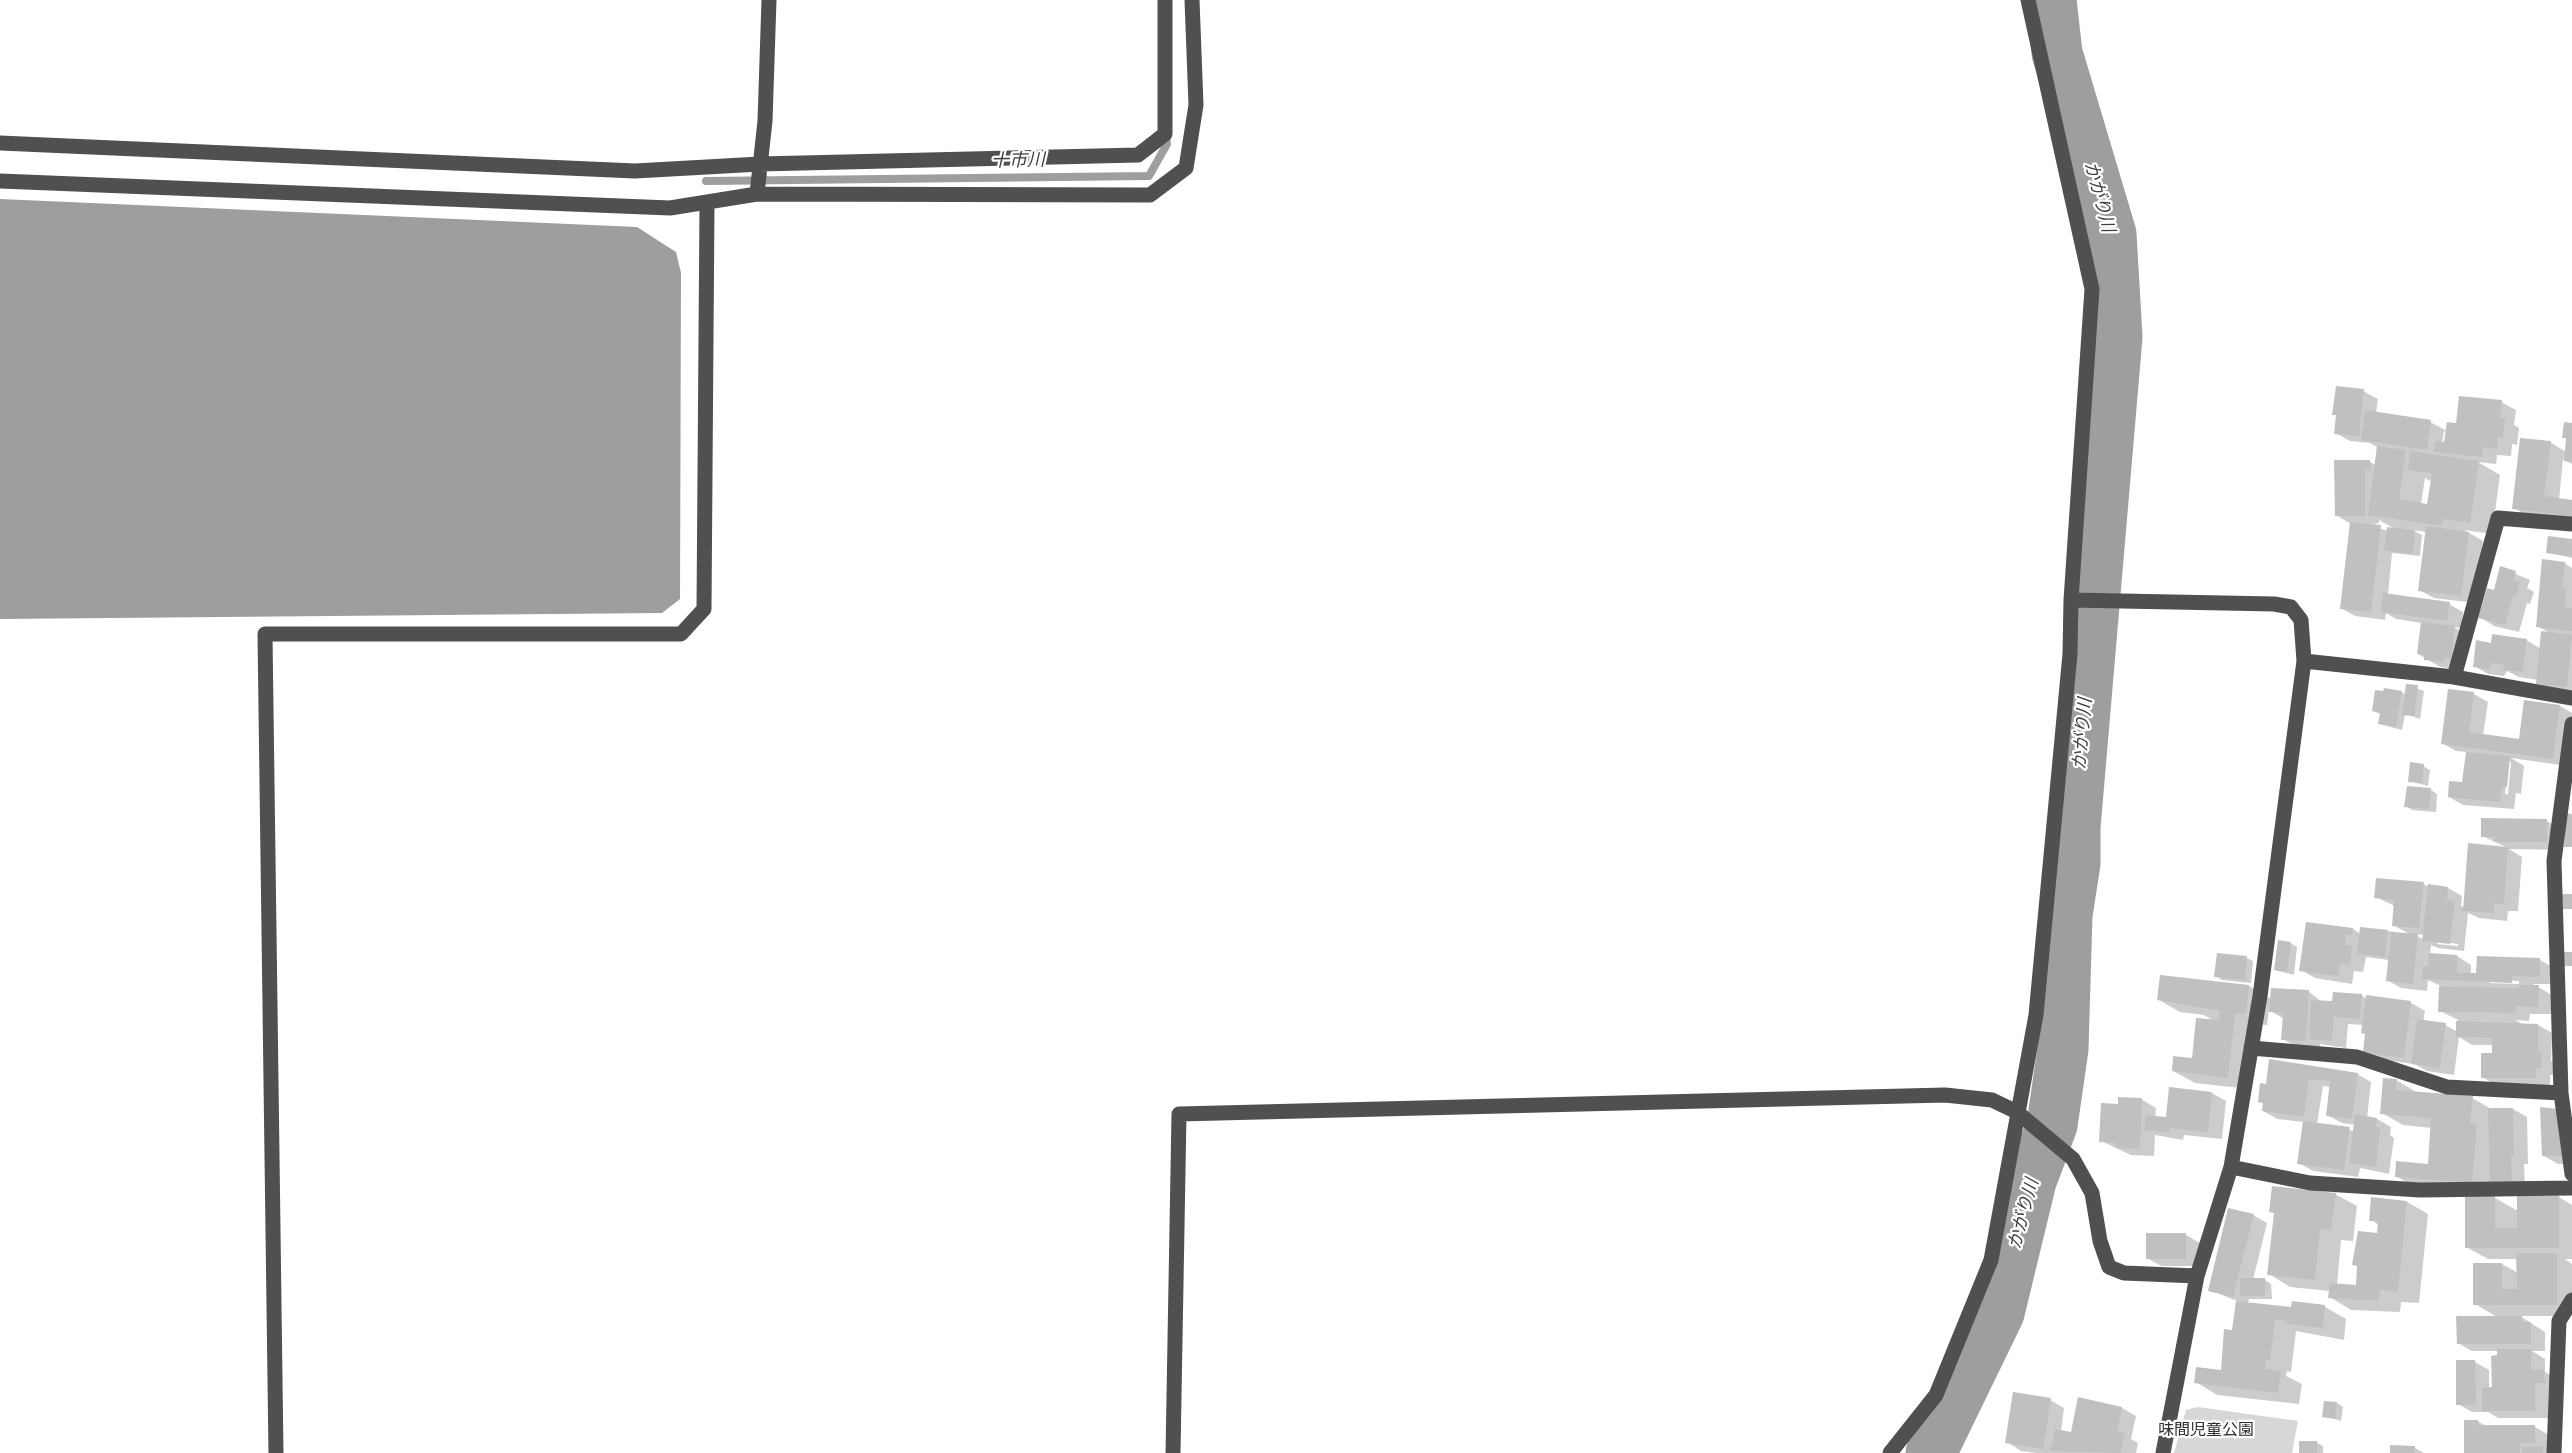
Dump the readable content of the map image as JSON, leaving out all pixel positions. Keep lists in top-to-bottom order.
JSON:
{
  "water": ["十市川", "かがり川"],
  "parks": ["味間児童公園"]
}
